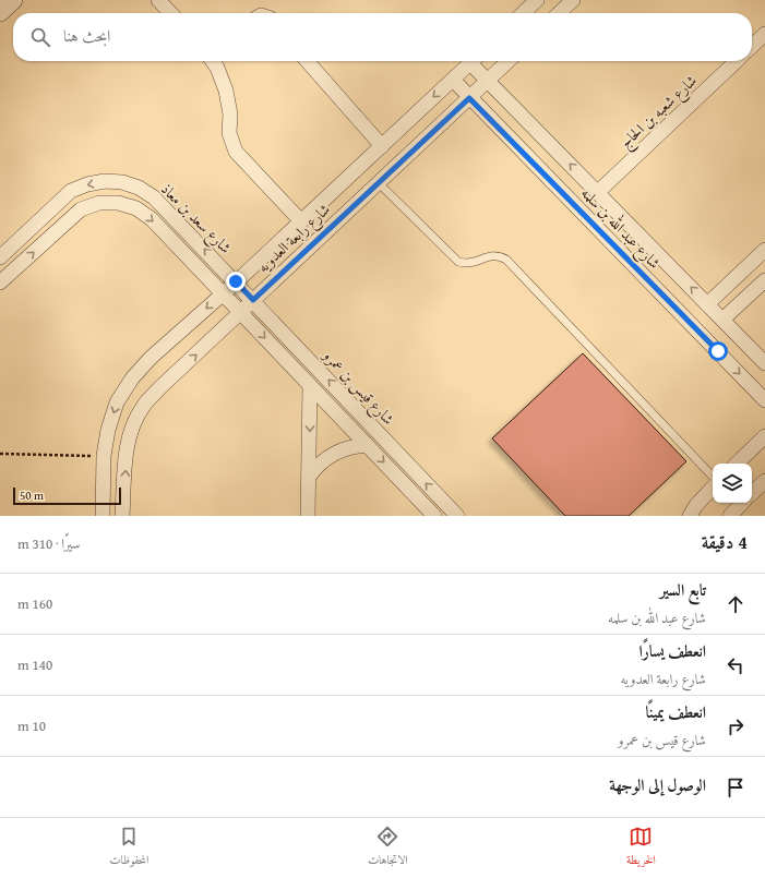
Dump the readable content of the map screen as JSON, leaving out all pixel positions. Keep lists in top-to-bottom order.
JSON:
{
  "streets": {
    "street": [
      "شارع شعبه بن الحاج",
      "شارع سعد بن معاذ",
      "شارع عبد الله بن سلمه",
      "شارع رابعة العدويه",
      "شارع قيس بن عمرو"
    ]
  },
  "crossings": [
    ["شارع شعبه بن الحاج", "شارع عبد الله بن سلمه"],
    ["شارع سعد بن معاذ", "شارع رابعة العدويه"],
    ["شارع سعد بن معاذ", "شارع قيس بن عمرو"],
    ["شارع عبد الله بن سلمه", "شارع رابعة العدويه"],
    ["شارع رابعة العدويه", "شارع قيس بن عمرو"]
  ],
  "scale_bar": "50 m",
  "page": {
    "search": "ابحث هنا",
    "scale": "50 m",
    "heading": ["4 دقيقة", "سيرًا · 310 m"],
    "list": [
      ["تابع السير", "شارع عبد الله بن سلمه", "160 m"],
      ["انعطف يسارًا", "شارع رابعة العدويه", "140 m"],
      ["انعطف يمينًا", "شارع قيس بن عمرو", "10 m"],
      "الوصول إلى الوجهة"
    ],
    "nav": ["الخريطة", "الاتجاهات", "المحفوظات"]
  }
}
